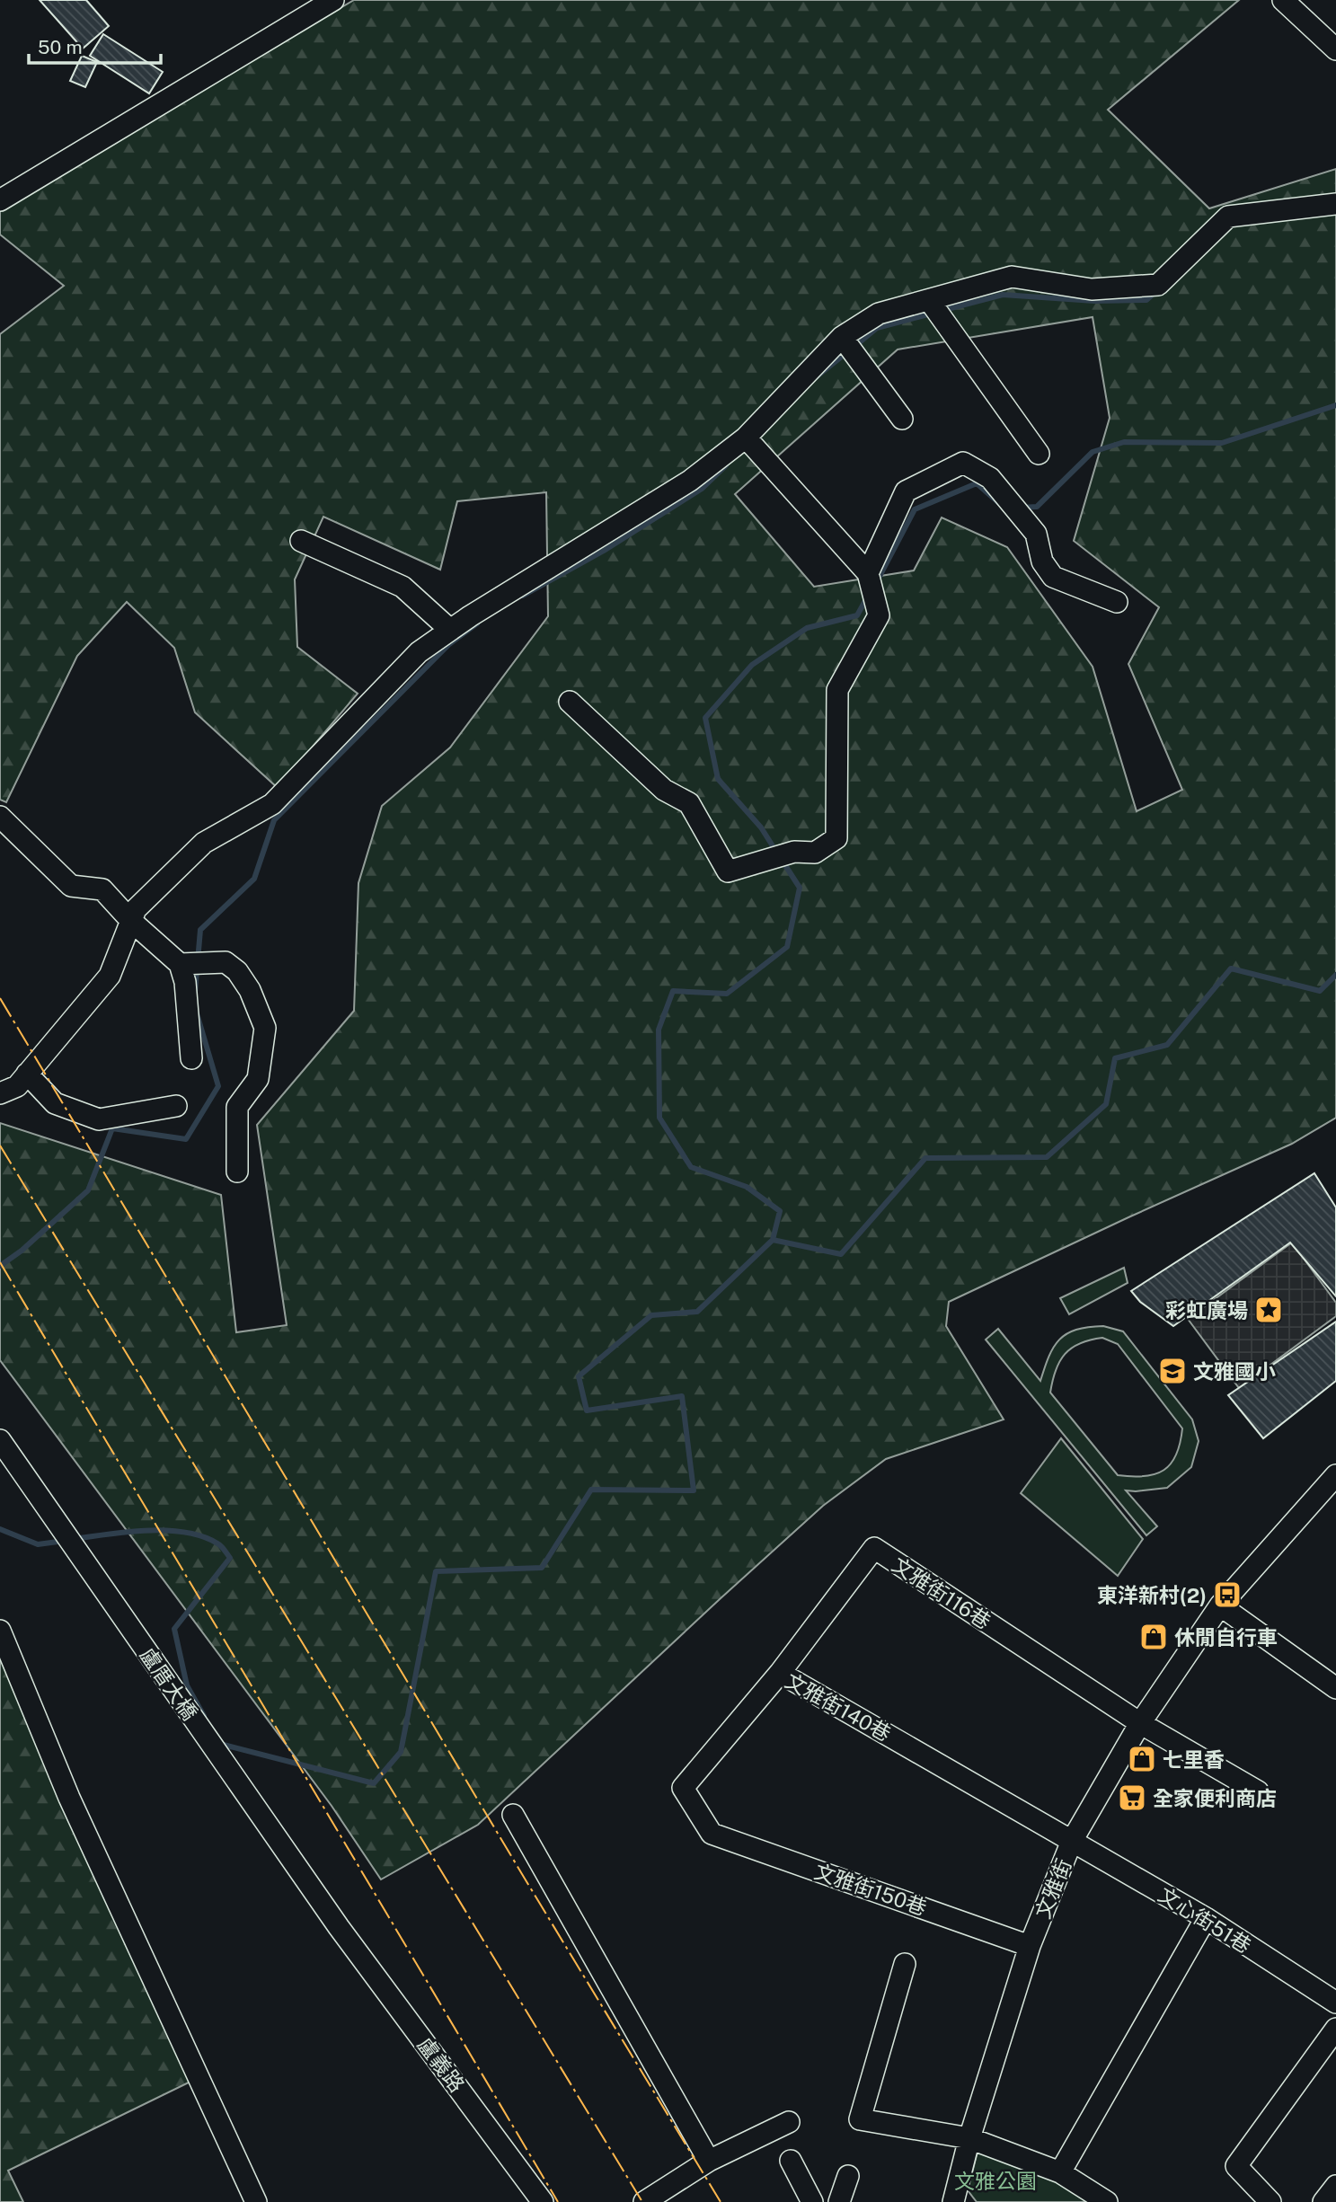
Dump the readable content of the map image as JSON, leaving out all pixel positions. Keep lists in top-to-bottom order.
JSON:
{
  "streets": {
    "street": [
      "文雅街116巷",
      "盧厝大橋",
      "文雅街140巷",
      "文雅街",
      "文雅街150巷",
      "文心街51巷",
      "盧義路"
    ]
  },
  "crossings": [
    ["文雅街116巷", "文雅街140巷"],
    ["文雅街116巷", "文雅街"],
    ["盧厝大橋", "盧義路"],
    ["文雅街140巷", "文雅街"],
    ["文雅街140巷", "文雅街150巷"],
    ["文雅街140巷", "文心街51巷"],
    ["文雅街", "文雅街150巷"],
    ["文雅街", "文心街51巷"]
  ],
  "parks": ["文雅公園"],
  "places": {
    "place": ["彩虹廣場"],
    "school or university": ["文雅國小"],
    "bus stop": ["東洋新村(2)"],
    "shop": ["休閒自行車", "七里香"],
    "supermarket": ["全家便利商店"]
  },
  "scale_bar": "50 m"
}
